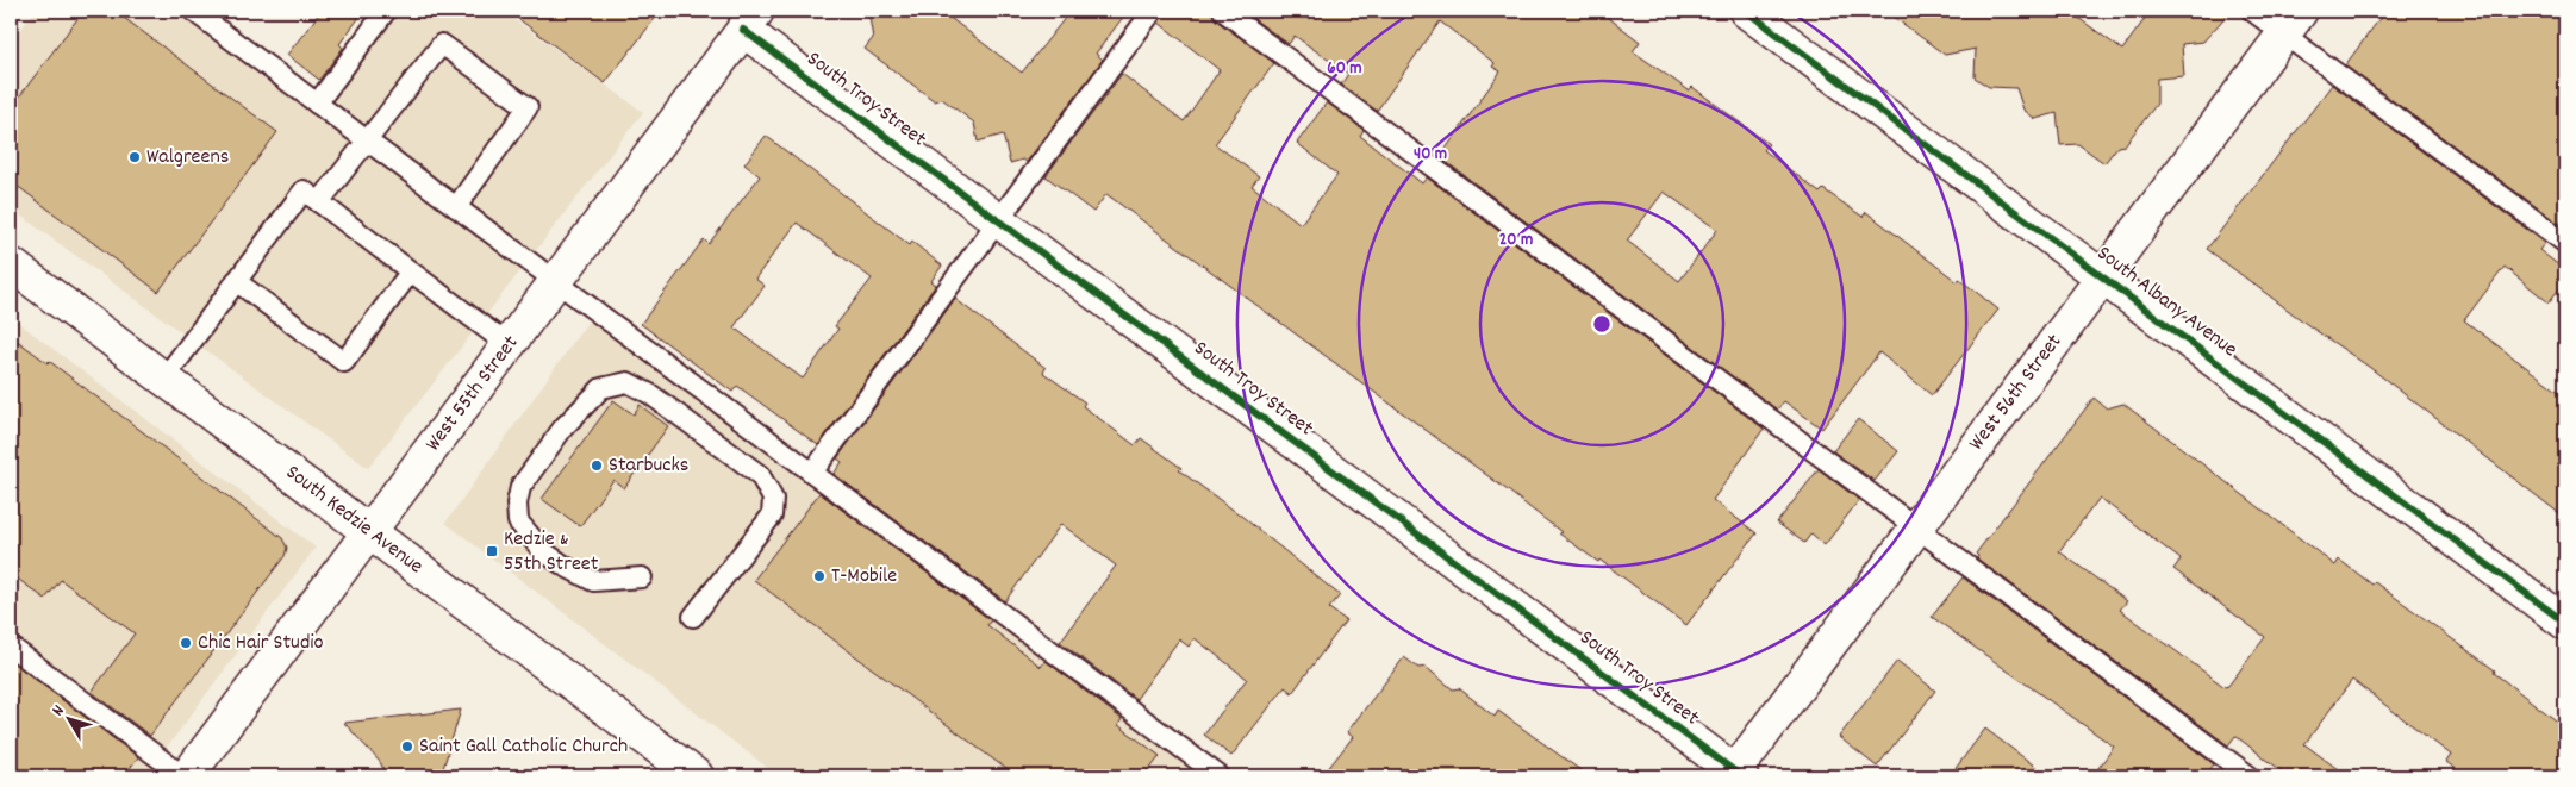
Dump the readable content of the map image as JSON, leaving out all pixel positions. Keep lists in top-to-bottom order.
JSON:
{
  "streets": {
    "street": [
      "South Troy Street",
      "South Albany Avenue",
      "West 56th Street",
      "West 55th Street",
      "South Kedzie Avenue"
    ]
  },
  "crossings": [
    ["South Troy Street", "West 56th Street"],
    ["South Troy Street", "West 55th Street"],
    ["South Albany Avenue", "West 56th Street"],
    ["West 55th Street", "South Kedzie Avenue"]
  ],
  "places": {
    "other": [
      "Walgreens",
      "Starbucks",
      "T-Mobile",
      "Chic Hair Studio",
      "Saint Gall Catholic Church"
    ],
    "transit": ["Kedzie & 55th Street"]
  },
  "north": "top left",
  "rings": ["60 m", "40 m", "20 m"]
}
